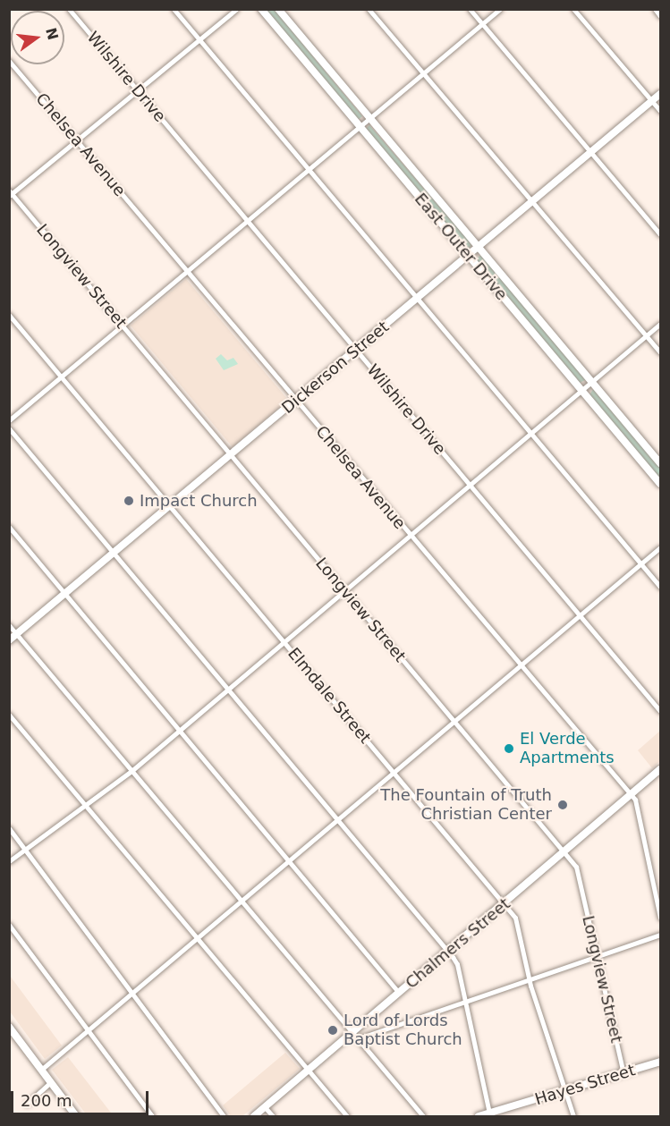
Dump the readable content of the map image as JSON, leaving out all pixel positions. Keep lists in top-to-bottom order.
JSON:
{
  "streets": {
    "street": [
      "Wilshire Drive",
      "Chelsea Avenue",
      "East Outer Drive",
      "Longview Street",
      "Dickerson Street",
      "Elmdale Street",
      "Chalmers Street",
      "Hayes Street"
    ]
  },
  "crossings": [
    ["Wilshire Drive", "Dickerson Street"],
    ["Chelsea Avenue", "Dickerson Street"],
    ["Chelsea Avenue", "Chalmers Street"],
    ["East Outer Drive", "Dickerson Street"],
    ["Longview Street", "Dickerson Street"],
    ["Longview Street", "Chalmers Street"],
    ["Longview Street", "Hayes Street"],
    ["Dickerson Street", "Elmdale Street"],
    ["Elmdale Street", "Chalmers Street"],
    ["Elmdale Street", "Hayes Street"]
  ],
  "places": [
    "Impact Church",
    "El Verde Apartments",
    "The Fountain of Truth Christian Center",
    "Lord of Lords Baptist Church"
  ],
  "scale_bar": "200 m",
  "north": "right"
}
